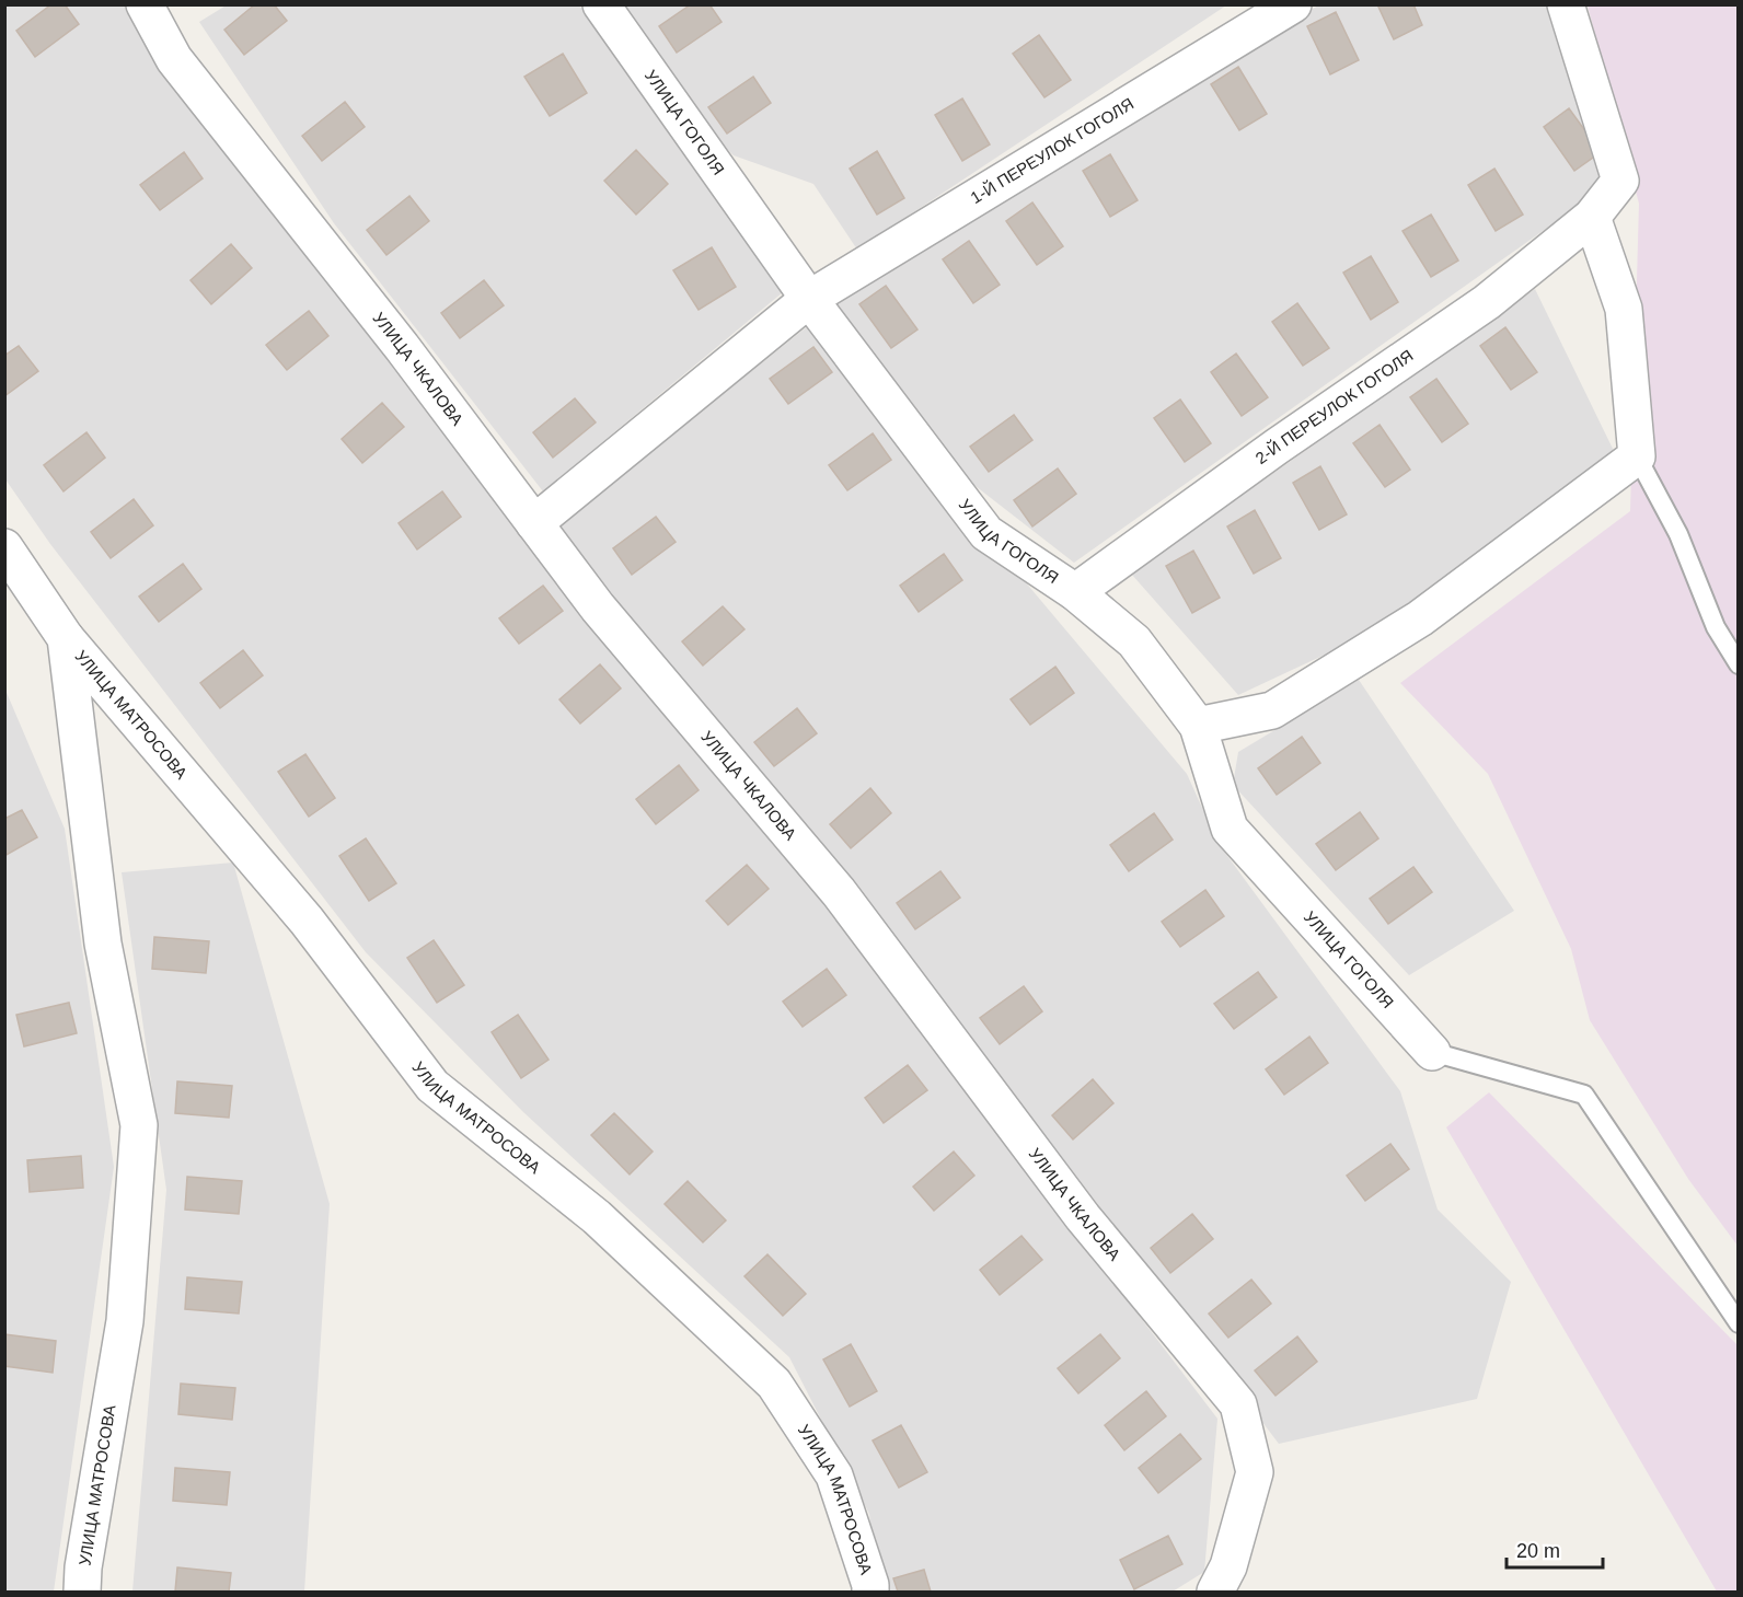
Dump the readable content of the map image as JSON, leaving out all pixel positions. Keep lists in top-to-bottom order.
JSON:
{
  "streets": {
    "street": [
      "УЛИЦА ГОГОЛЯ",
      "1-Й ПЕРЕУЛОК ГОГОЛЯ",
      "УЛИЦА ЧКАЛОВА",
      "2-Й ПЕРЕУЛОК ГОГОЛЯ",
      "УЛИЦА МАТРОСОВА"
    ]
  },
  "crossings": [
    ["УЛИЦА ГОГОЛЯ", "1-Й ПЕРЕУЛОК ГОГОЛЯ"],
    ["УЛИЦА ГОГОЛЯ", "2-Й ПЕРЕУЛОК ГОГОЛЯ"],
    ["1-Й ПЕРЕУЛОК ГОГОЛЯ", "УЛИЦА ЧКАЛОВА"]
  ],
  "scale_bar": "20 m"
}
